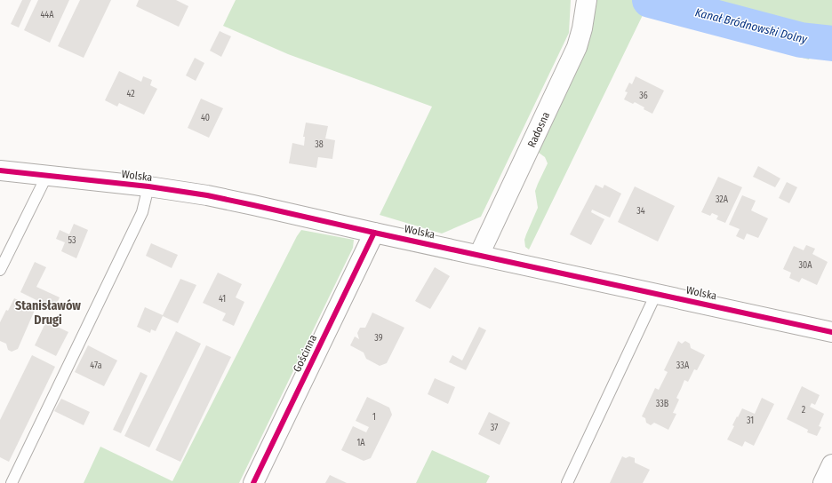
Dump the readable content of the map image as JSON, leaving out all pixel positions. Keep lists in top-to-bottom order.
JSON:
{
  "streets": {
    "street": ["Radosna", "Wolska", "Gościnna"]
  },
  "crossings": [
    ["Radosna", "Wolska"],
    ["Wolska", "Gościnna"]
  ],
  "districts": ["Stanisławów Drugi"],
  "water": ["Kanał Bródnowski Dolny"],
  "house_numbers": [
    "44A",
    "42",
    "36",
    "40",
    "38",
    "32A",
    "34",
    "53",
    "30A",
    "41",
    "39",
    "47a",
    "33A",
    "33B",
    "2",
    "1",
    "31",
    "37",
    "1A"
  ]
}
